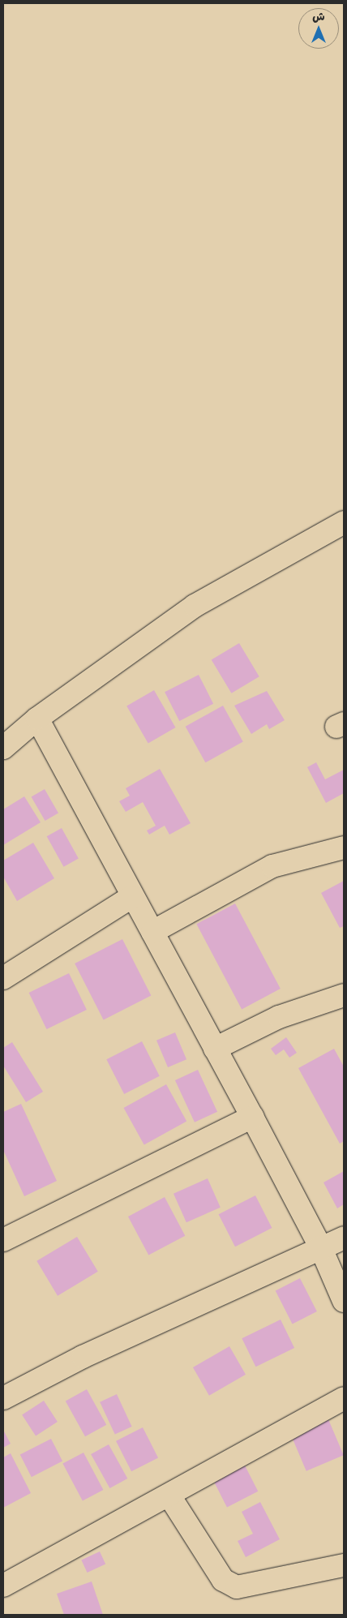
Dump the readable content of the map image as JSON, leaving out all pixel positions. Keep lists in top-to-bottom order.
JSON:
{
  "north": "top"
}
